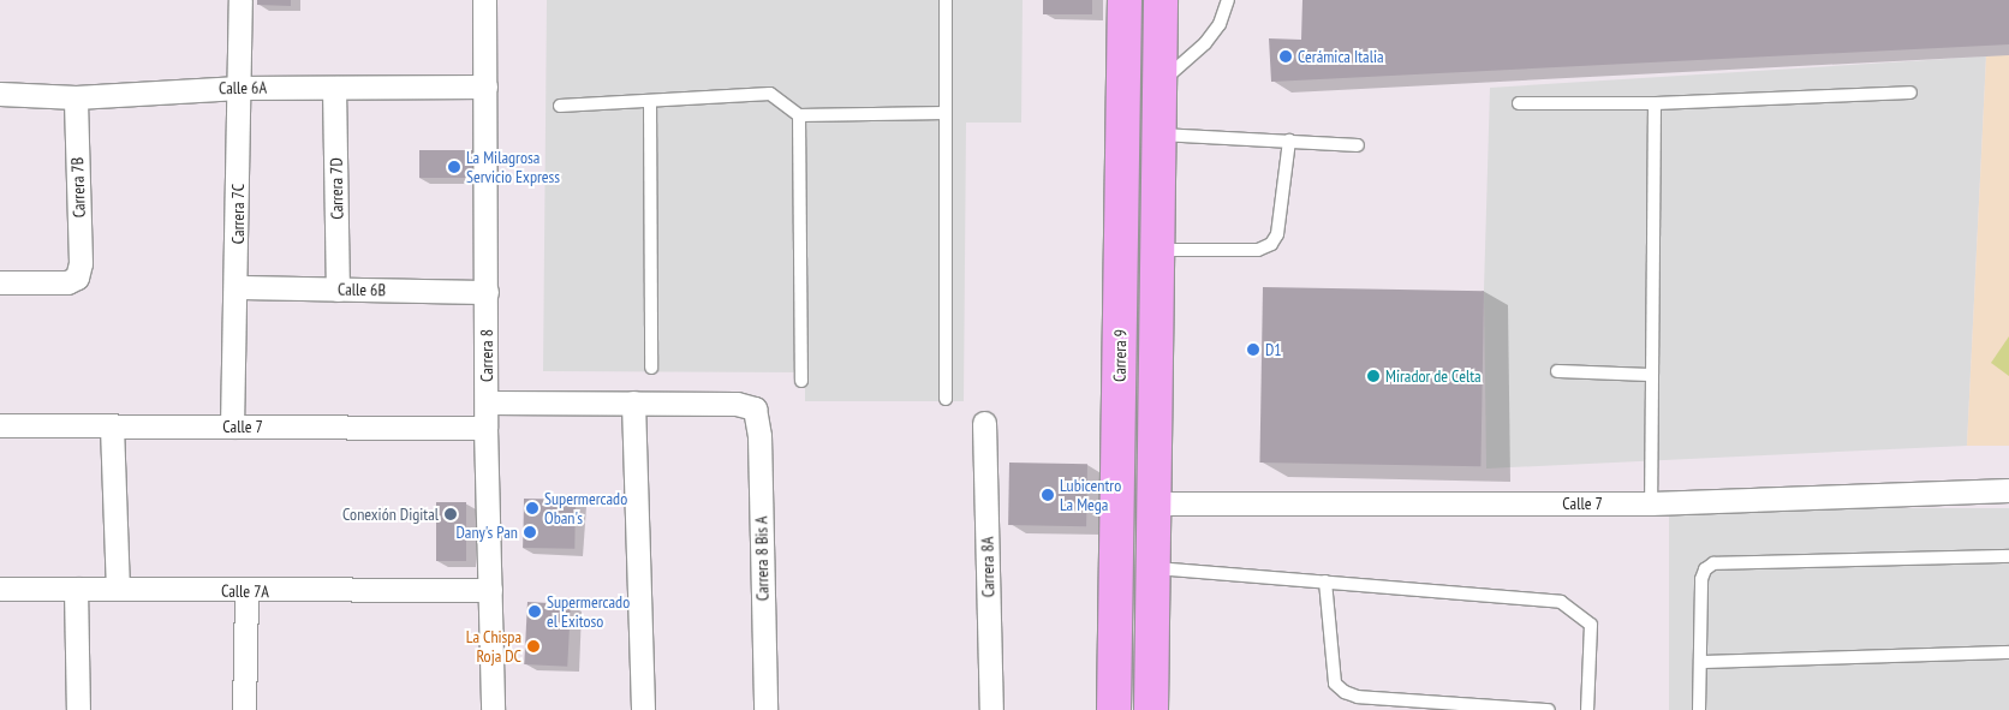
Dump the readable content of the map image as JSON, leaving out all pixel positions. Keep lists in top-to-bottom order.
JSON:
{
  "streets": {
    "main road": ["Carrera 9"],
    "street": [
      "Calle 6A",
      "Carrera 7B",
      "Carrera 7D",
      "Carrera 7C",
      "Calle 6B",
      "Carrera 8",
      "Calle 7",
      "Carrera 8 Bis A",
      "Carrera 8A",
      "Calle 7A"
    ]
  },
  "crossings": [
    ["Calle 6A", "Carrera 7B"],
    ["Calle 6A", "Carrera 7D"],
    ["Calle 6A", "Carrera 7C"],
    ["Calle 6A", "Carrera 8"],
    ["Carrera 7D", "Calle 6B"],
    ["Carrera 7C", "Calle 6B"],
    ["Carrera 7C", "Calle 7"],
    ["Calle 6B", "Carrera 8"],
    ["Carrera 8", "Calle 7"],
    ["Carrera 8", "Calle 7A"]
  ],
  "places": [
    "Cerámica Italia",
    "La Milagrosa Servicio Express",
    "D1",
    "Mirador de Celta",
    "Lubicentro La Mega",
    "Supermercado Oban's",
    "Conexión Digital",
    "Dany's Pan",
    "Supermercado el Exitoso",
    "La Chispa Roja DC"
  ]
}
